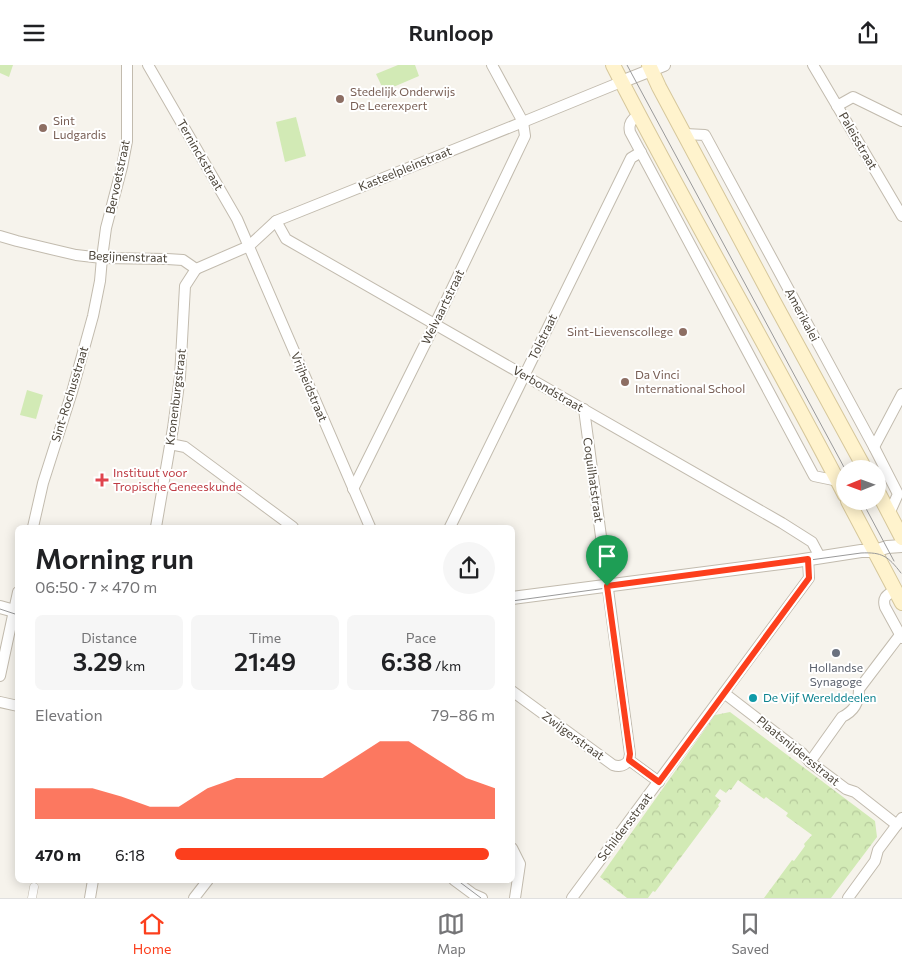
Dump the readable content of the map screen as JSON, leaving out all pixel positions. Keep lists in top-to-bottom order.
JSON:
{
  "streets": {
    "main road": ["Amerikalei"],
    "street": [
      "Paleisstraat",
      "Terninckstraat",
      "Kasteelpleinstraat",
      "Bervoetstraat",
      "Begijnenstraat",
      "Welvaartstraat",
      "Tolstraat",
      "Vrijheidstraat",
      "Verbondstraat",
      "Sint-Rochusstraat",
      "Kronenburgstraat",
      "Coquilhatstraat",
      "Zwijgerstraat",
      "Plaatsnijdersstraat",
      "Schildersstraat"
    ]
  },
  "crossings": [
    ["Terninckstraat", "Kasteelpleinstraat"],
    ["Terninckstraat", "Vrijheidstraat"],
    ["Kasteelpleinstraat", "Begijnenstraat"],
    ["Kasteelpleinstraat", "Welvaartstraat"],
    ["Kasteelpleinstraat", "Vrijheidstraat"],
    ["Kasteelpleinstraat", "Verbondstraat"],
    ["Kasteelpleinstraat", "Kronenburgstraat"],
    ["Bervoetstraat", "Begijnenstraat"],
    ["Bervoetstraat", "Sint-Rochusstraat"],
    ["Begijnenstraat", "Sint-Rochusstraat"],
    ["Begijnenstraat", "Kronenburgstraat"],
    ["Welvaartstraat", "Vrijheidstraat"],
    ["Welvaartstraat", "Verbondstraat"],
    ["Tolstraat", "Verbondstraat"],
    ["Verbondstraat", "Coquilhatstraat"],
    ["Verbondstraat", "Schildersstraat"],
    ["Coquilhatstraat", "Zwijgerstraat"],
    ["Plaatsnijdersstraat", "Schildersstraat"]
  ],
  "places": {
    "other": [
      "Stedelijk Onderwijs De Leerexpert",
      "Sint Ludgardis",
      "Sint-Lievenscollege",
      "Da Vinci International School",
      "Hollandse Synagoge",
      "De Vijf Werelddeelen"
    ],
    "health": ["Instituut voor Tropische Geneeskunde"]
  },
  "north": "left",
  "page": {
    "header": "Runloop",
    "heading": ["Morning run", "06:50 · 7 × 470 m"],
    "stats": [
      ["Distance", "3.29 km"],
      ["Time", "21:49"],
      ["Pace", "6:38 /km"]
    ],
    "chart": ["Elevation", "79–86 m"],
    "list": [
      {
        "name": "470 m",
        "note": "6:18"
      }
    ],
    "tabs": ["Home", "Map", "Saved"]
  }
}
